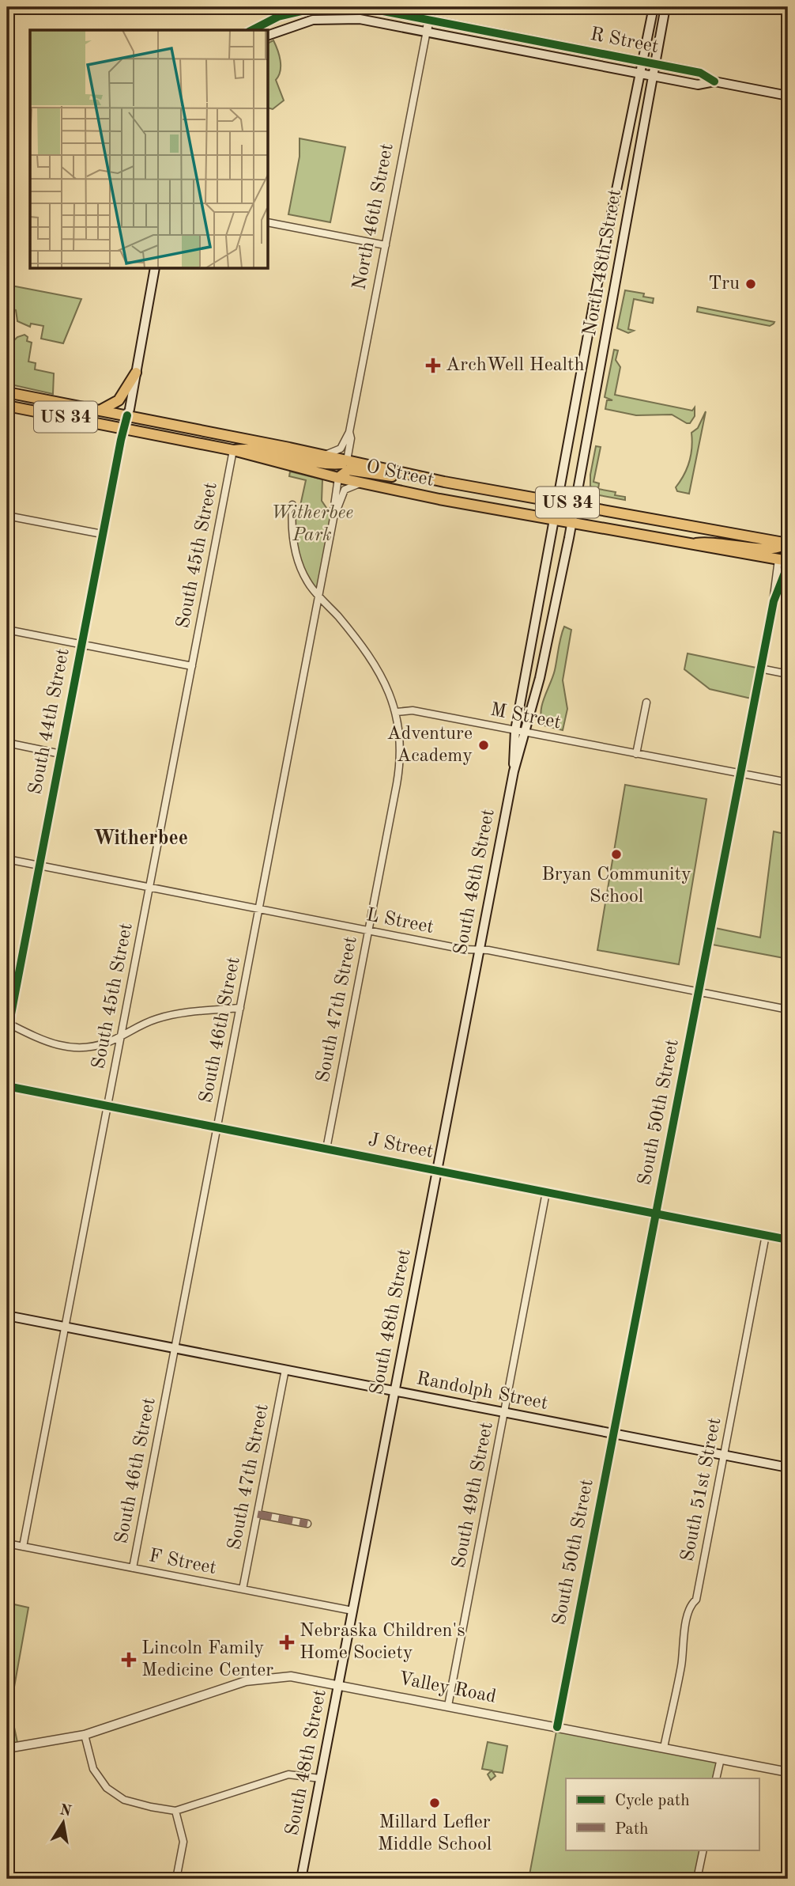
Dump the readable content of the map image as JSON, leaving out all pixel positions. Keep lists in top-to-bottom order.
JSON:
{
  "streets": {
    "main road": [
      "R Street",
      "North 48th Street",
      "US 34",
      "O Street",
      "South 44th Street",
      "South 48th Street",
      "Randolph Street"
    ],
    "street": [
      "North 46th Street",
      "South 45th Street",
      "M Street",
      "L Street",
      "South 47th Street",
      "South 46th Street",
      "South 50th Street",
      "J Street",
      "South 51st Street",
      "South 49th Street",
      "F Street",
      "Valley Road"
    ]
  },
  "crossings": [
    ["R Street", "North 46th Street"],
    ["R Street", "North 48th Street"],
    ["North 46th Street", "O Street"],
    ["North 48th Street", "O Street"],
    ["North 48th Street", "South 48th Street"],
    ["O Street", "South 45th Street"],
    ["O Street", "South 44th Street"],
    ["O Street", "South 48th Street"],
    ["O Street", "South 46th Street"],
    ["O Street", "South 50th Street"],
    ["South 45th Street", "L Street"],
    ["South 45th Street", "J Street"],
    ["South 45th Street", "Randolph Street"],
    ["South 45th Street", "F Street"],
    ["M Street", "South 48th Street"],
    ["M Street", "South 47th Street"],
    ["M Street", "South 50th Street"],
    ["South 44th Street", "L Street"],
    ["South 48th Street", "L Street"],
    ["South 48th Street", "J Street"],
    ["South 48th Street", "Randolph Street"],
    ["South 48th Street", "F Street"],
    ["South 48th Street", "Valley Road"],
    ["L Street", "South 47th Street"],
    ["L Street", "South 46th Street"],
    ["L Street", "South 50th Street"],
    ["South 47th Street", "J Street"],
    ["South 47th Street", "Randolph Street"],
    ["South 47th Street", "F Street"],
    ["South 46th Street", "J Street"],
    ["South 46th Street", "Randolph Street"],
    ["South 46th Street", "F Street"],
    ["South 50th Street", "J Street"],
    ["South 50th Street", "Randolph Street"],
    ["South 50th Street", "Valley Road"],
    ["J Street", "South 51st Street"],
    ["J Street", "South 49th Street"],
    ["Randolph Street", "South 51st Street"],
    ["Randolph Street", "South 49th Street"],
    ["South 51st Street", "Valley Road"],
    ["South 49th Street", "Valley Road"]
  ],
  "districts": ["Witherbee"],
  "parks": ["Witherbee Park"],
  "places": {
    "other": [
      "Tru",
      "Adventure Academy",
      "Bryan Community School",
      "Millard Lefler Middle School"
    ],
    "health": ["ArchWell Health", "Nebraska Children's Home Society", "Lincoln Family Medicine Center"]
  },
  "legend": ["Cycle path", "Path"],
  "north": "top"
}
